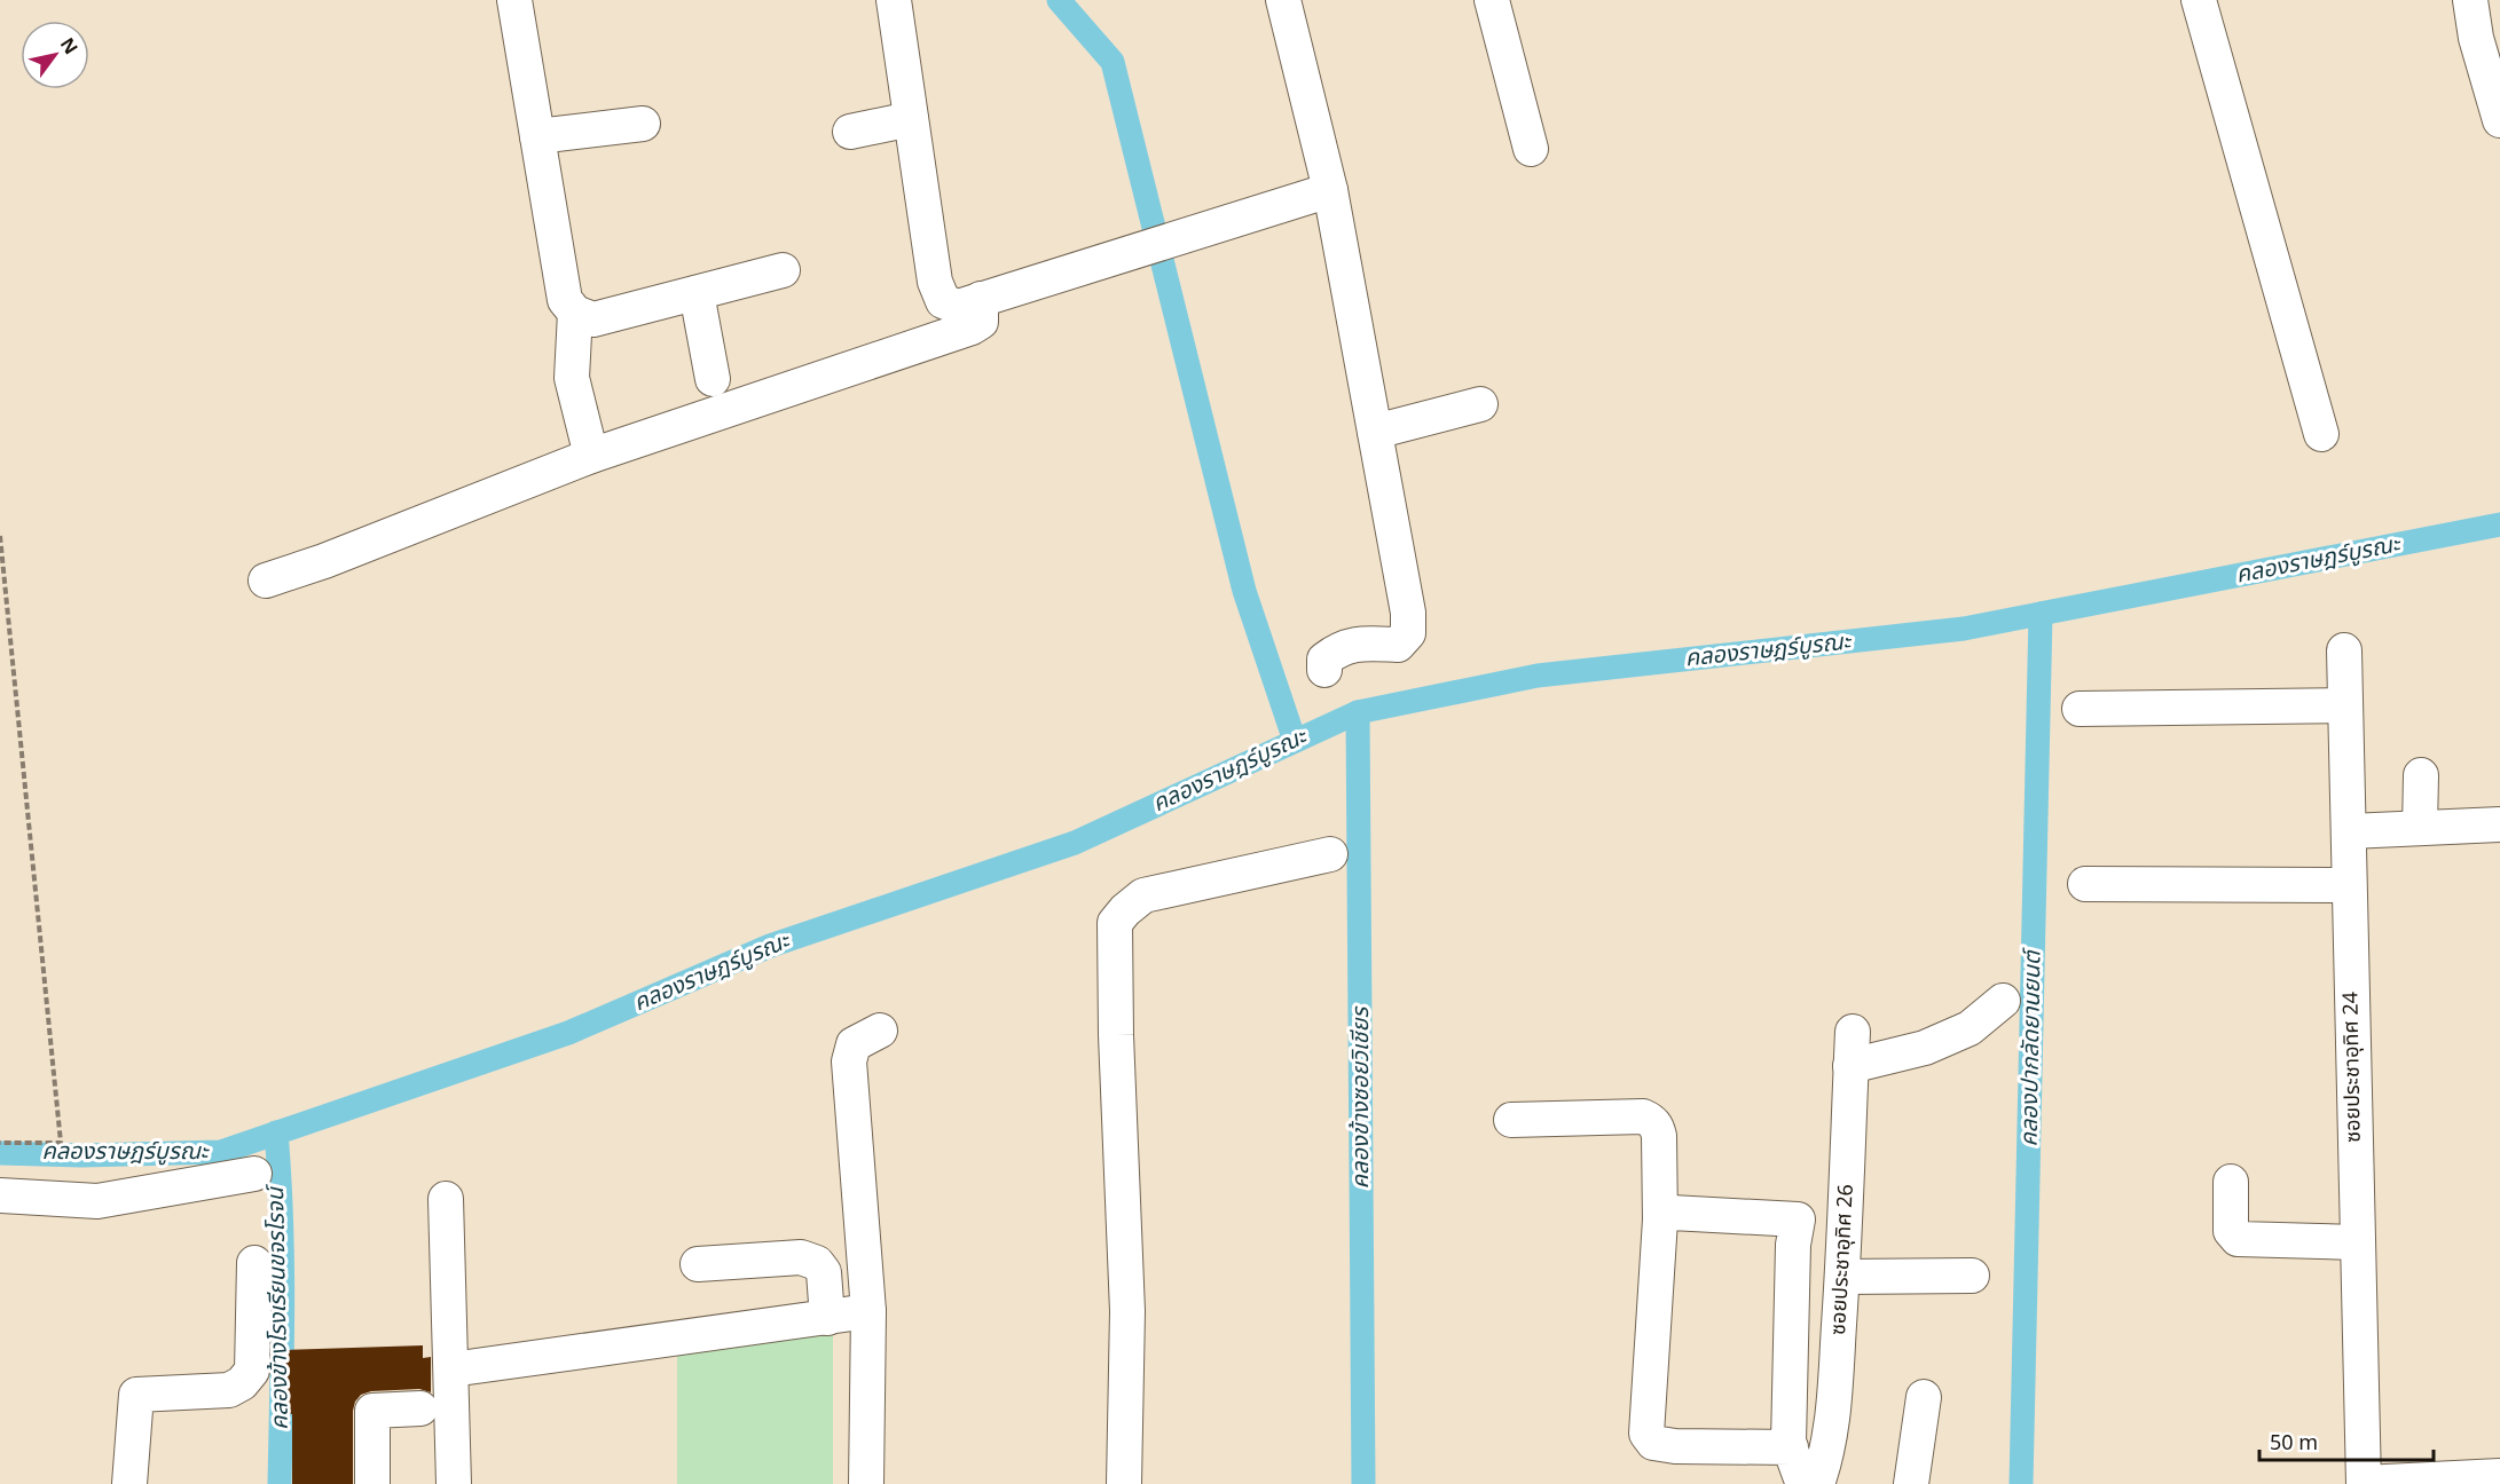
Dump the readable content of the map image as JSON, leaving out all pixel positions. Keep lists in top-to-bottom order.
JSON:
{
  "streets": {
    "street": ["ซอยประชาอุทิศ 24", "ซอยประชาอุทิศ 26"]
  },
  "water": [
    "คลองราษฎร์บูรณะ",
    "คลองปากลัดยานยนต์",
    "คลองข้างซอยวิเชียร",
    "คลองข้างโรงเรียนขจรโรจน์"
  ],
  "scale_bar": "50 m",
  "north": "top right"
}
